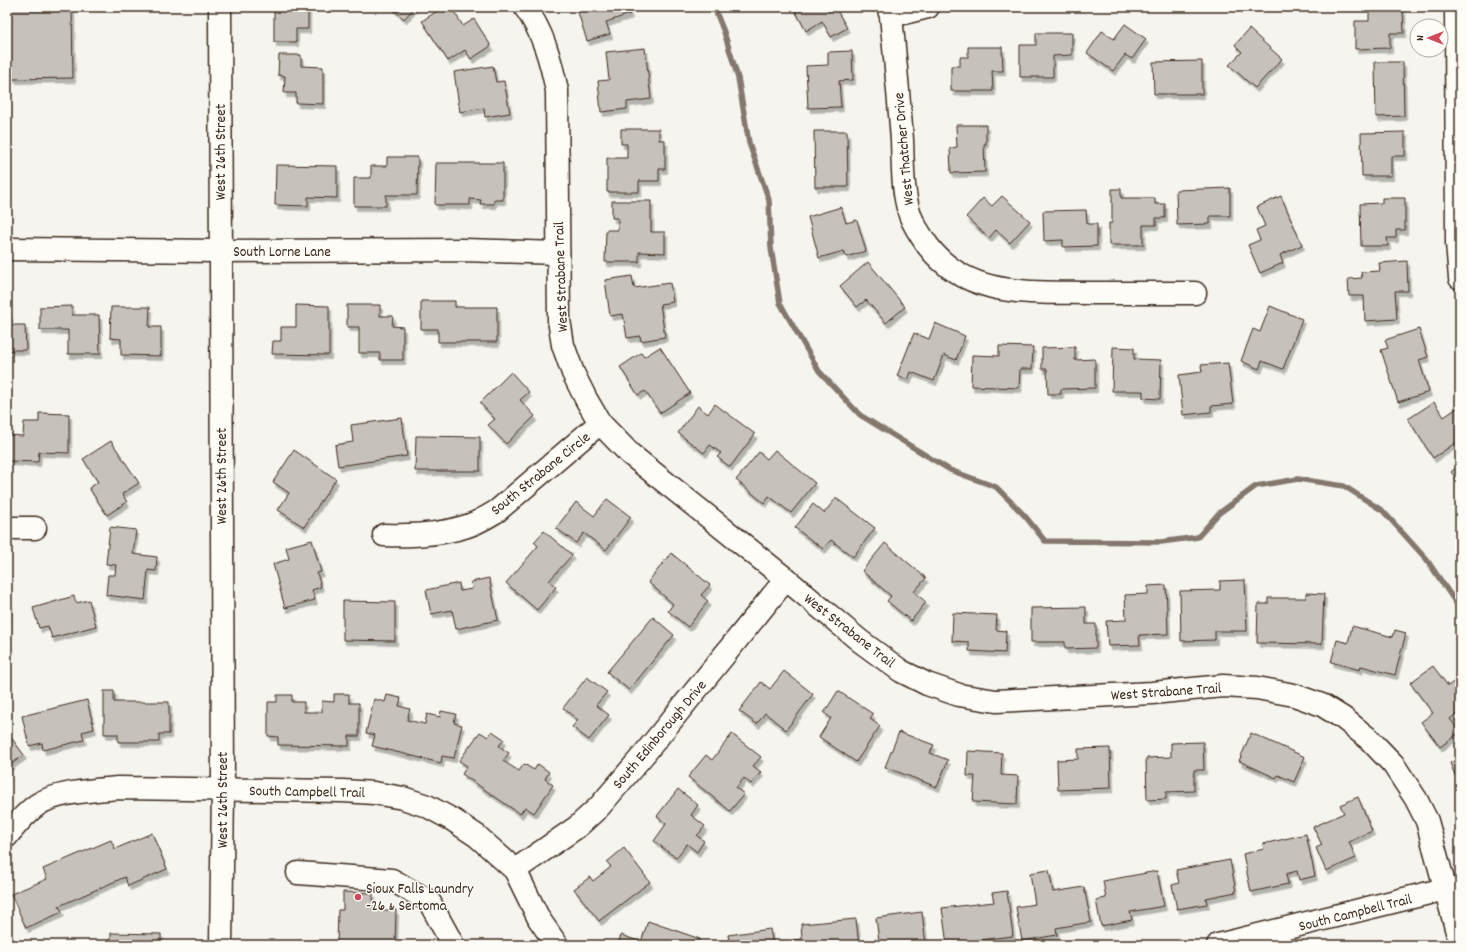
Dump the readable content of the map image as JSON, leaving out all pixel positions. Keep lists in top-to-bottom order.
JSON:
{
  "streets": {
    "street": [
      "West Thatcher Drive",
      "West 26th Street",
      "South Lorne Lane",
      "West Strabane Trail",
      "South Strabane Circle",
      "South Edinborough Drive",
      "South Campbell Trail"
    ]
  },
  "crossings": [
    ["West 26th Street", "South Lorne Lane"],
    ["West 26th Street", "South Campbell Trail"],
    ["South Lorne Lane", "West Strabane Trail"],
    ["West Strabane Trail", "South Strabane Circle"],
    ["West Strabane Trail", "South Edinborough Drive"],
    ["West Strabane Trail", "South Campbell Trail"],
    ["South Edinborough Drive", "South Campbell Trail"]
  ],
  "places": ["Sioux Falls Laundry -26 & Sertoma"],
  "north": "left"
}
